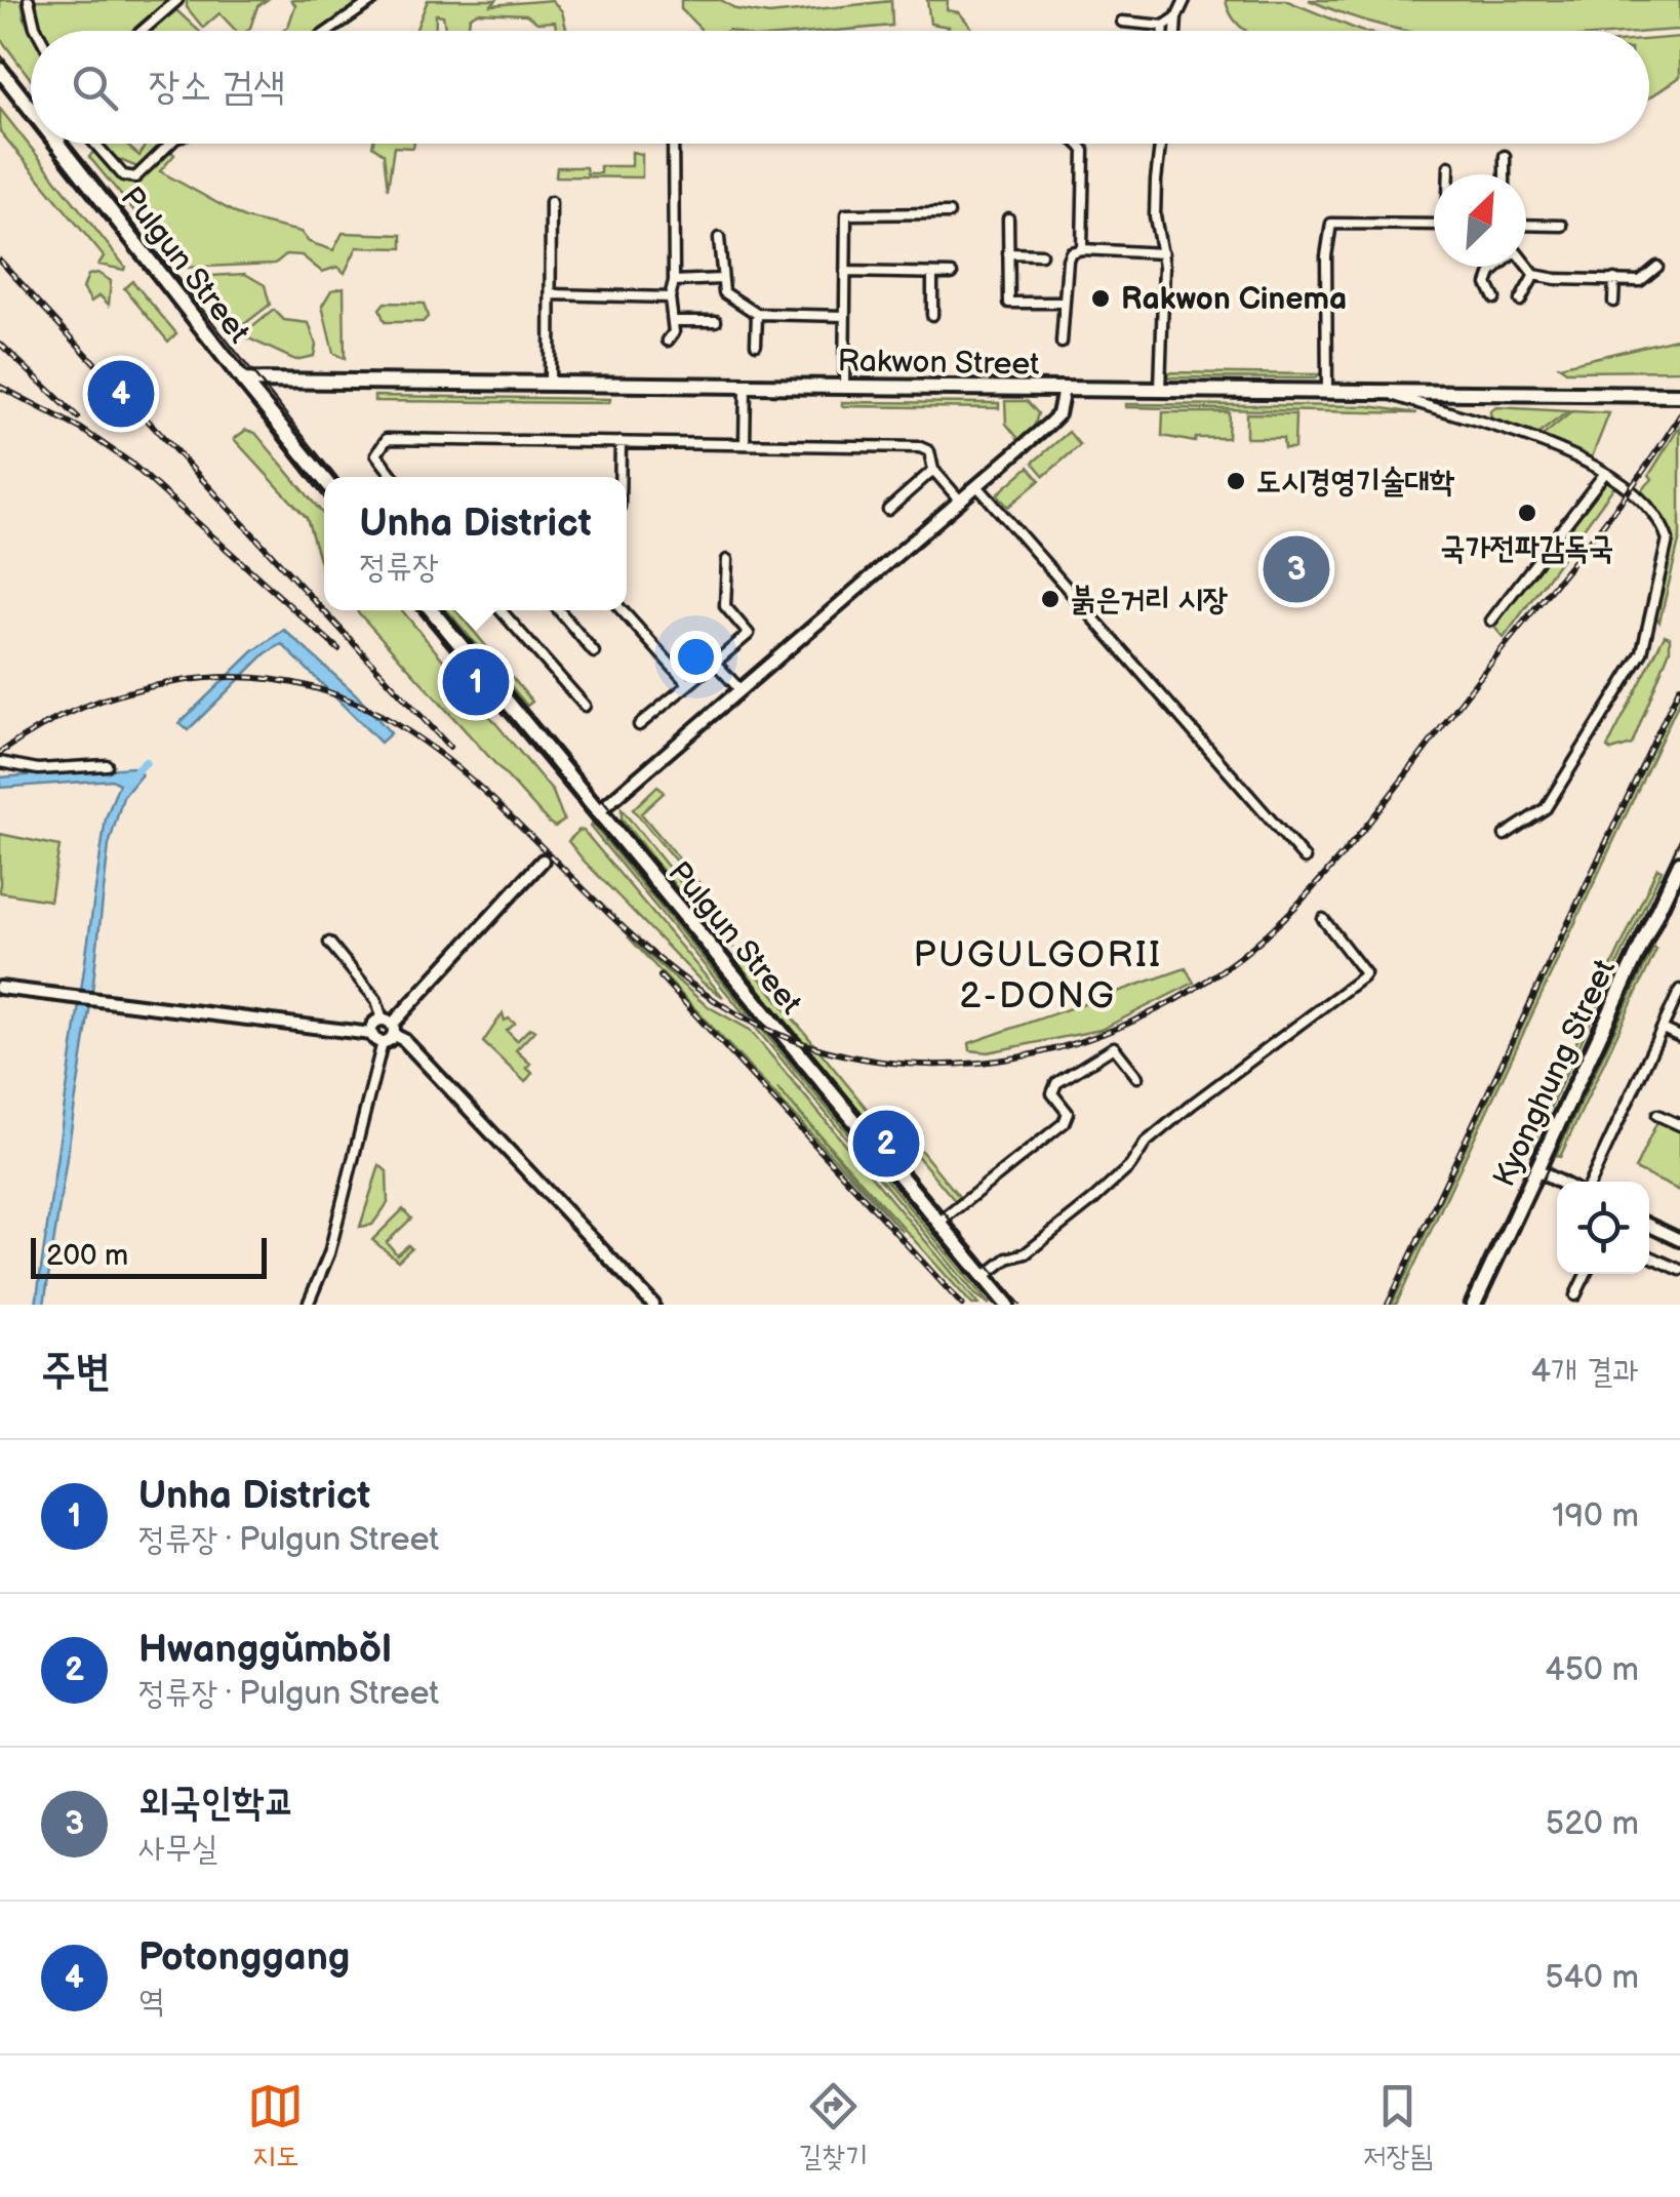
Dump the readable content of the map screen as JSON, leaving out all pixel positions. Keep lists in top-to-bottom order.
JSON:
{
  "streets": {
    "main road": ["Pulgun Street", "Rakwon Street", "Kyonghung Street"]
  },
  "crossings": [
    ["Pulgun Street", "Rakwon Street"]
  ],
  "districts": ["PUGULGORII 2-DONG"],
  "places": [
    "Rakwon Cinema",
    "도시경영기술대학",
    "국가전파감독국",
    "붉은거리 시장"
  ],
  "scale_bar": "200 m",
  "north": "top right",
  "page": {
    "search": "장소 검색",
    "pins": [
      "4",
      "3",
      "1",
      "2"
    ],
    "popup": ["Unha District", "정류장"],
    "scale": "200 m",
    "heading": ["주변", "4개 결과"],
    "list": [
      {
        "mark": "1",
        "name": "Unha District",
        "note": "정류장 · Pulgun Street",
        "value": "190 m"
      },
      {
        "mark": "2",
        "name": "Hwanggŭmbŏl",
        "note": "정류장 · Pulgun Street",
        "value": "450 m"
      },
      {
        "mark": "3",
        "name": "외국인학교",
        "note": "사무실",
        "value": "520 m"
      },
      {
        "mark": "4",
        "name": "Potonggang",
        "note": "역",
        "value": "540 m"
      }
    ],
    "nav": ["지도", "길찾기", "저장됨"]
  }
}
